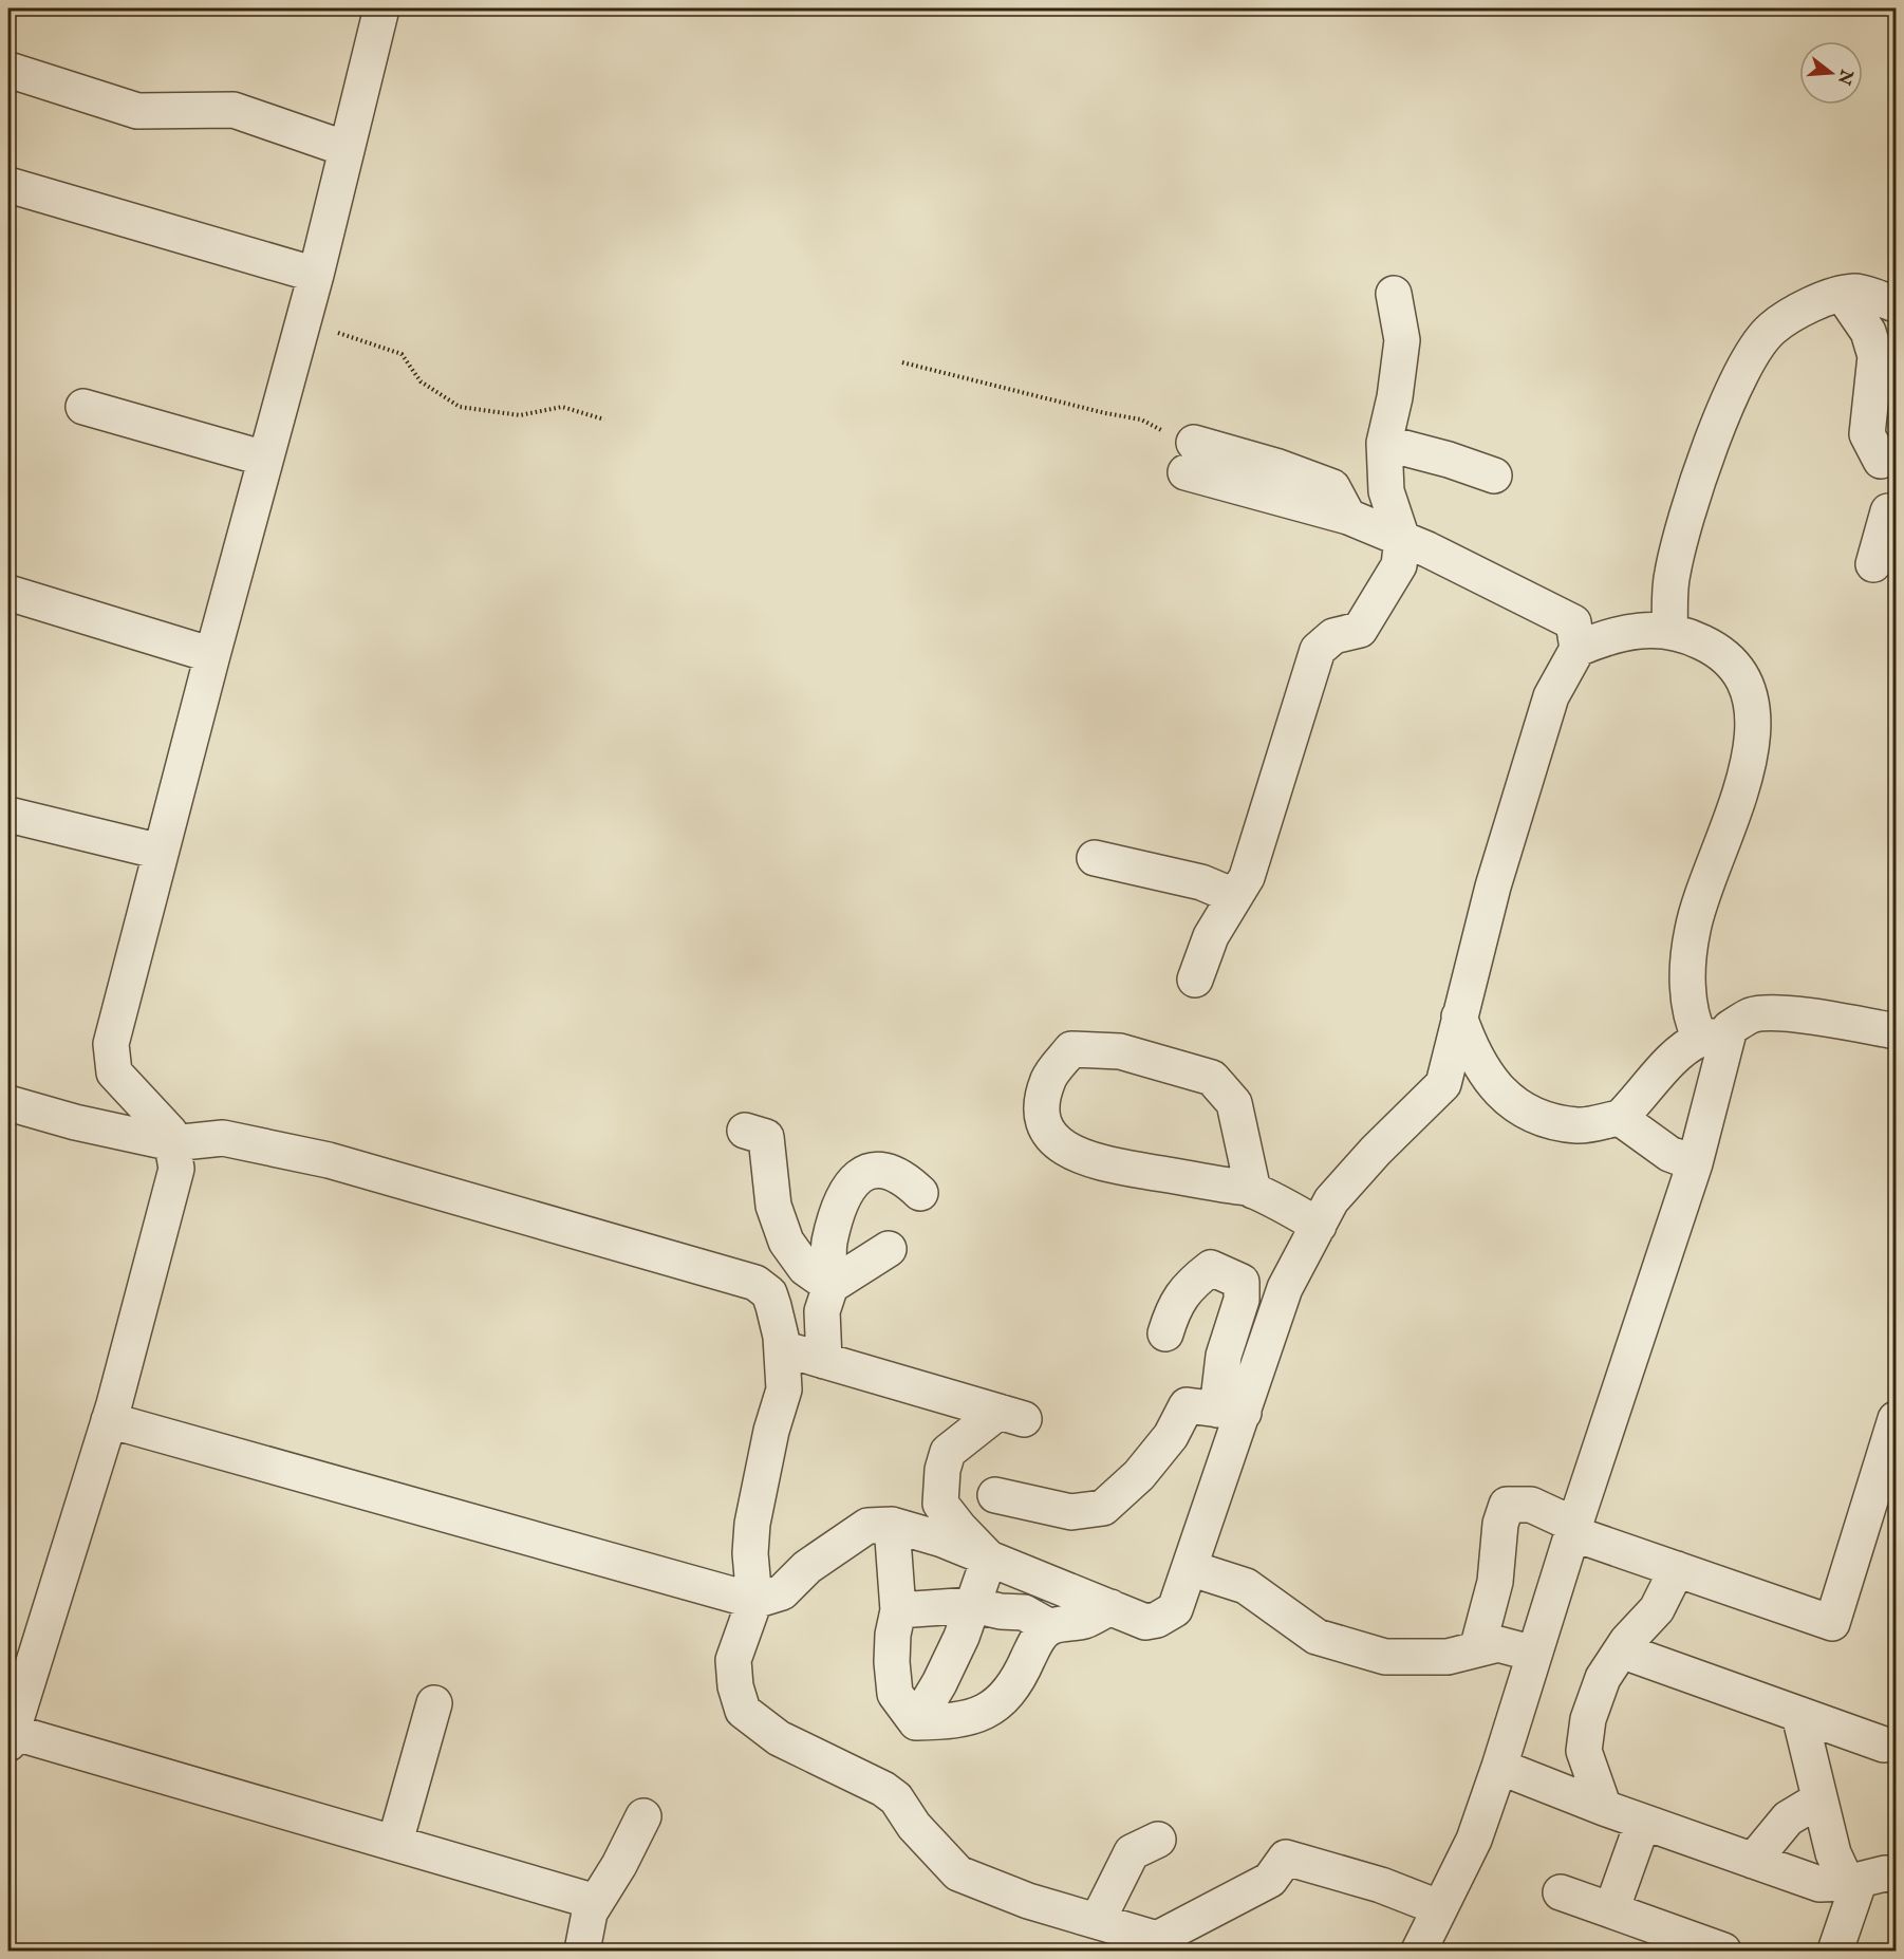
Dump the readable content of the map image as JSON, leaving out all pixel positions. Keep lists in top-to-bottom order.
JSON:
{
  "north": "right"
}
